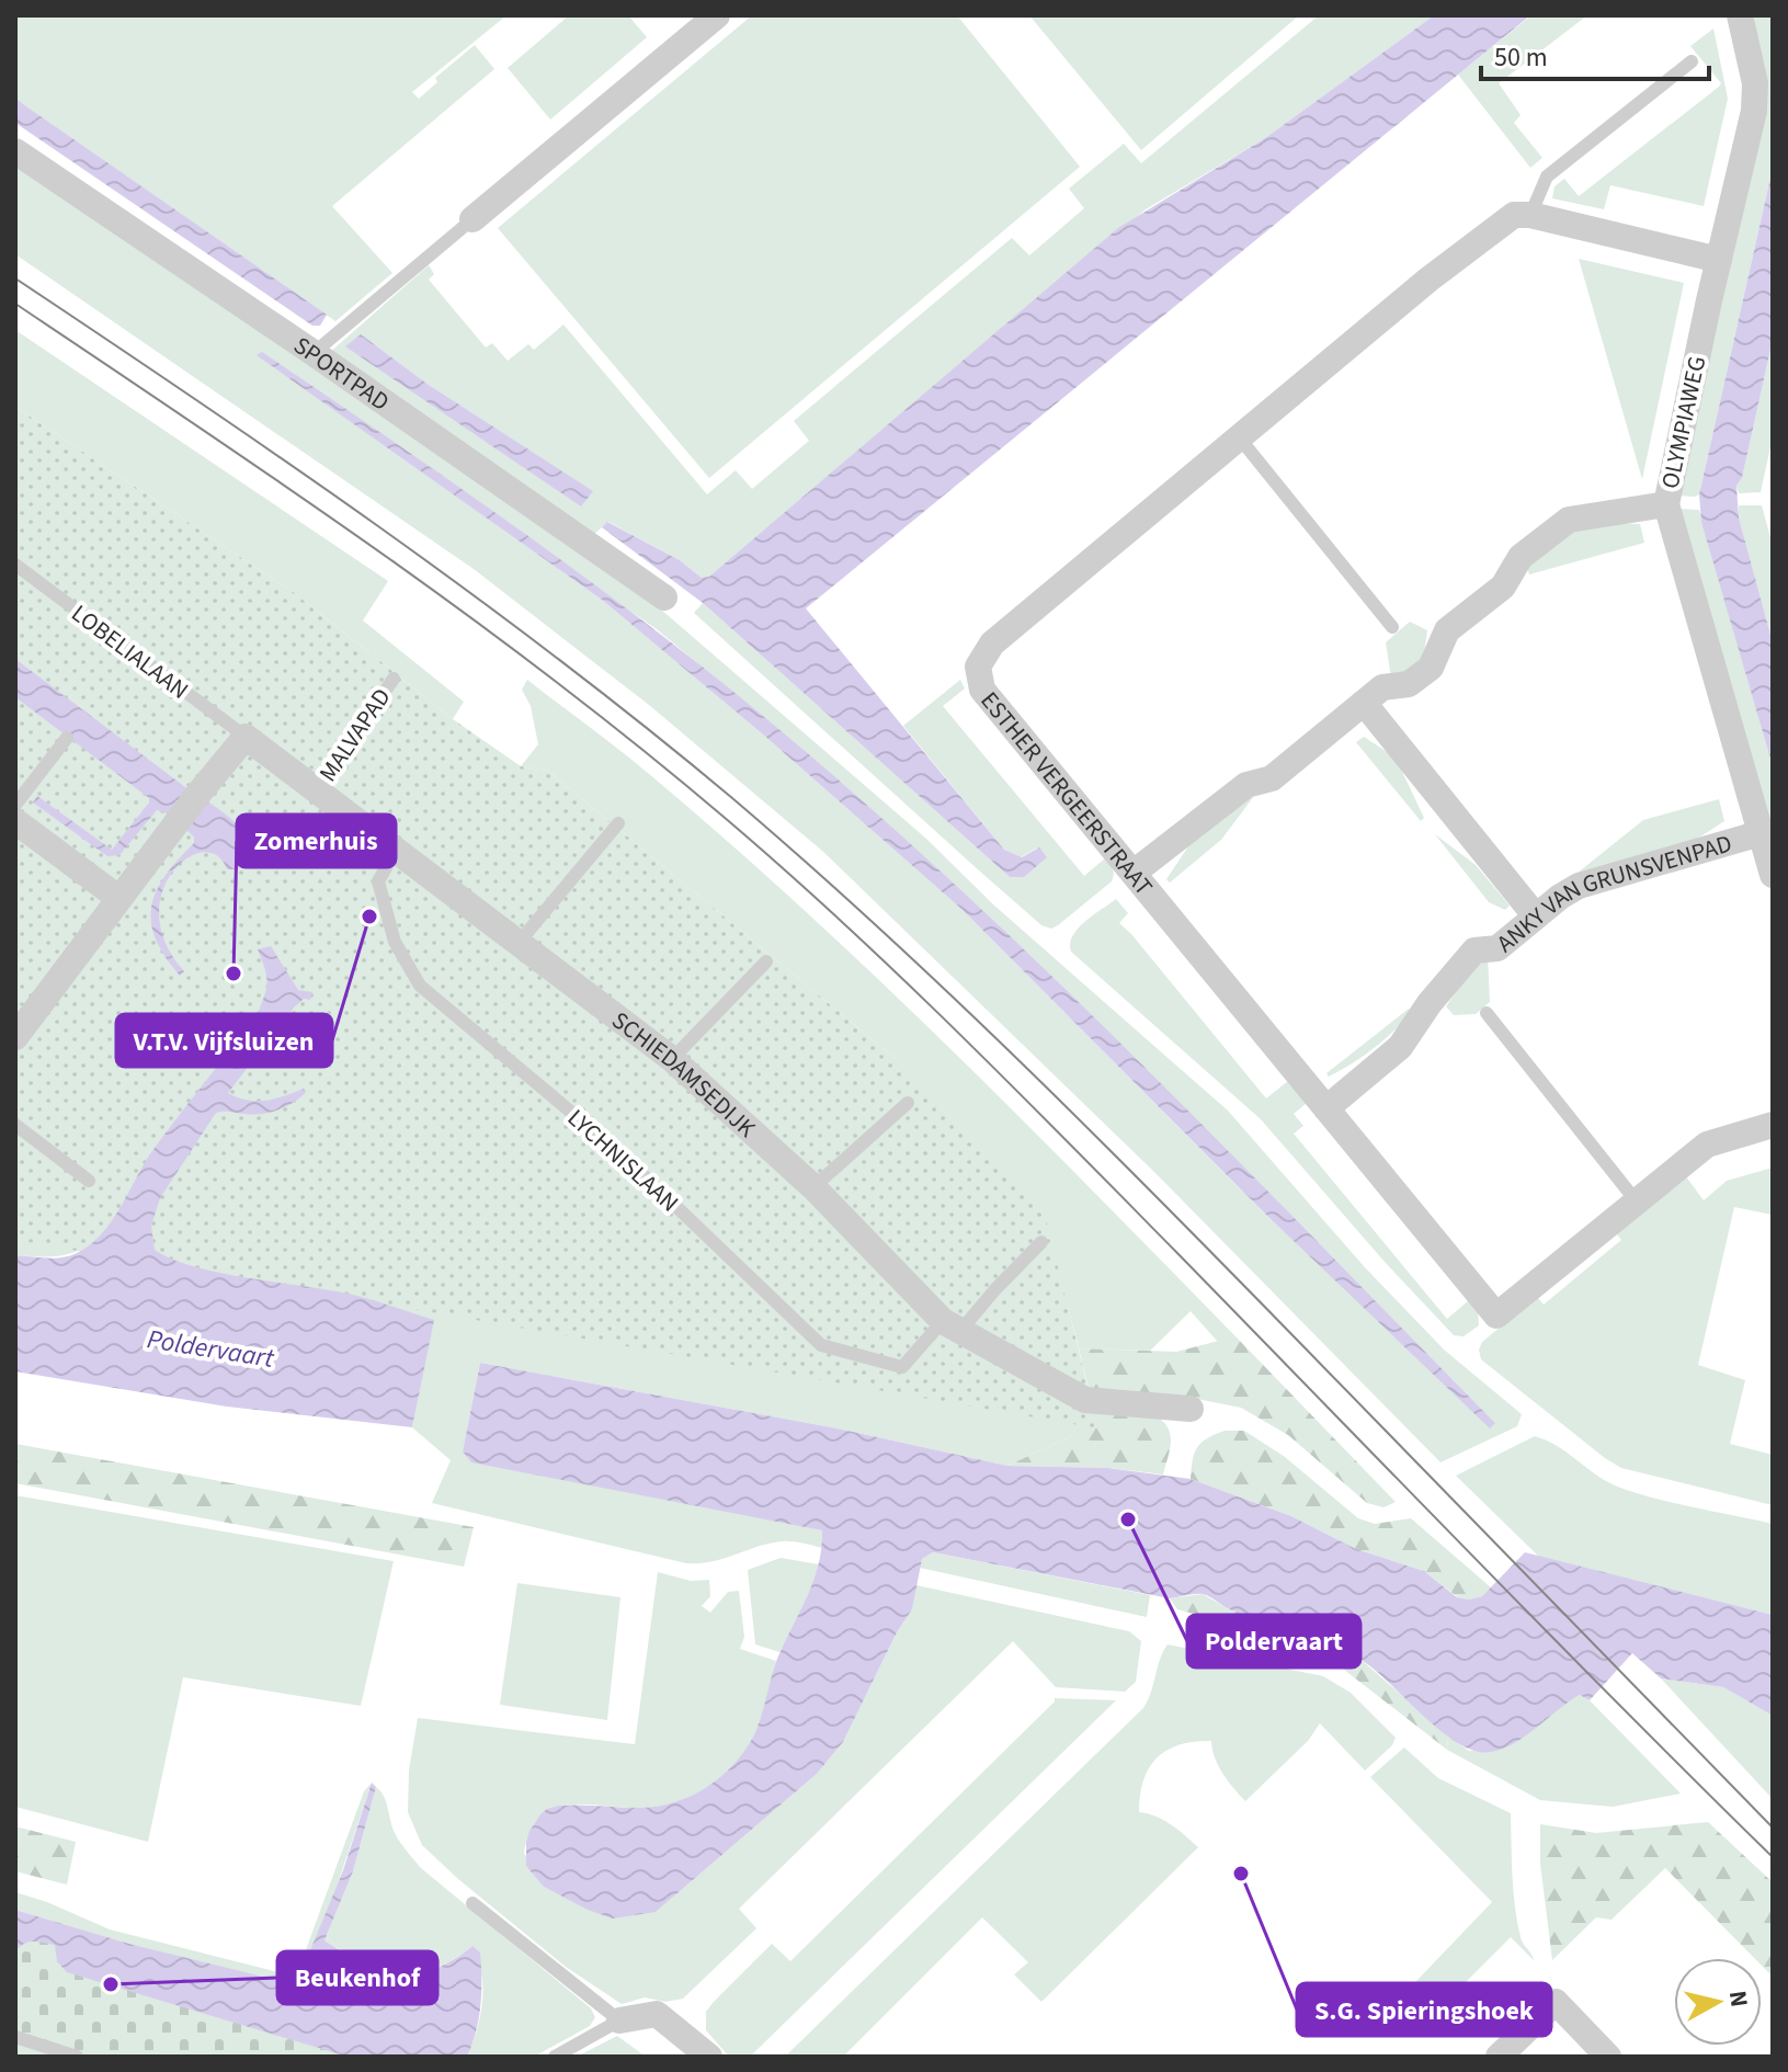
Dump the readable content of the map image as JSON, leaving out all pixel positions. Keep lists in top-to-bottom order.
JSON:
{
  "streets": {
    "street": [
      "SPORTPAD",
      "OLYMPIAWEG",
      "ESTHER VERGEERSTRAAT",
      "ANKY VAN GRUNSVENPAD",
      "SCHIEDAMSEDIJK"
    ],
    "lane": ["LOBELIALAAN", "MALVAPAD", "LYCHNISLAAN"]
  },
  "crossings": [
    ["OLYMPIAWEG", "ANKY VAN GRUNSVENPAD"],
    ["LOBELIALAAN", "SCHIEDAMSEDIJK"],
    ["MALVAPAD", "SCHIEDAMSEDIJK"],
    ["ESTHER VERGEERSTRAAT", "ANKY VAN GRUNSVENPAD"],
    ["SCHIEDAMSEDIJK", "LYCHNISLAAN"]
  ],
  "water": ["Poldervaart"],
  "places": [
    "V.T.V. Vijfsluizen",
    "Zomerhuis",
    "Poldervaart",
    "S.G. Spieringshoek",
    "Beukenhof"
  ],
  "scale_bar": "50 m",
  "north": "right"
}
